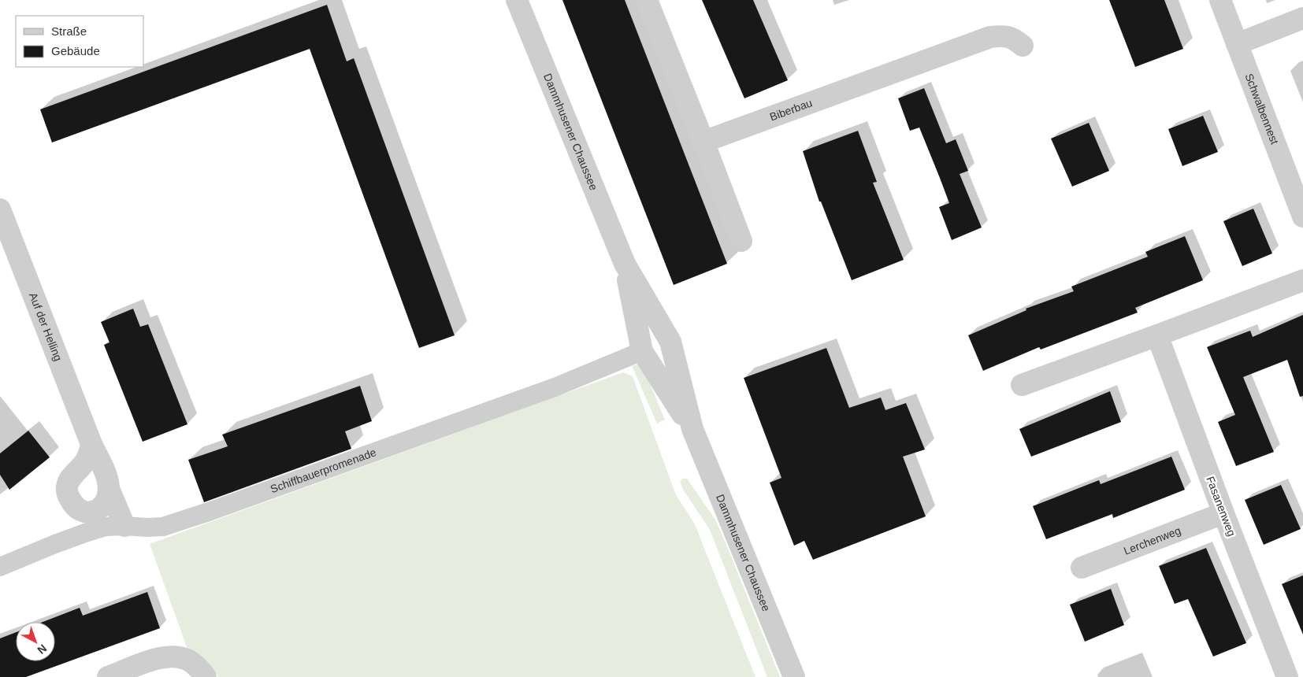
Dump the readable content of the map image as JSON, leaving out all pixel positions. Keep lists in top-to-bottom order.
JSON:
{
  "streets": {
    "street": [
      "Schwalbennest",
      "Biberbau",
      "Dammhusener Chaussee",
      "Auf der Helling",
      "Schiffbauerpromenade",
      "Fasanenweg",
      "Lerchenweg"
    ]
  },
  "crossings": [
    ["Dammhusener Chaussee", "Schiffbauerpromenade"],
    ["Auf der Helling", "Schiffbauerpromenade"],
    ["Fasanenweg", "Lerchenweg"]
  ],
  "legend": ["Straße", "Gebäude"],
  "north": "bottom right"
}
